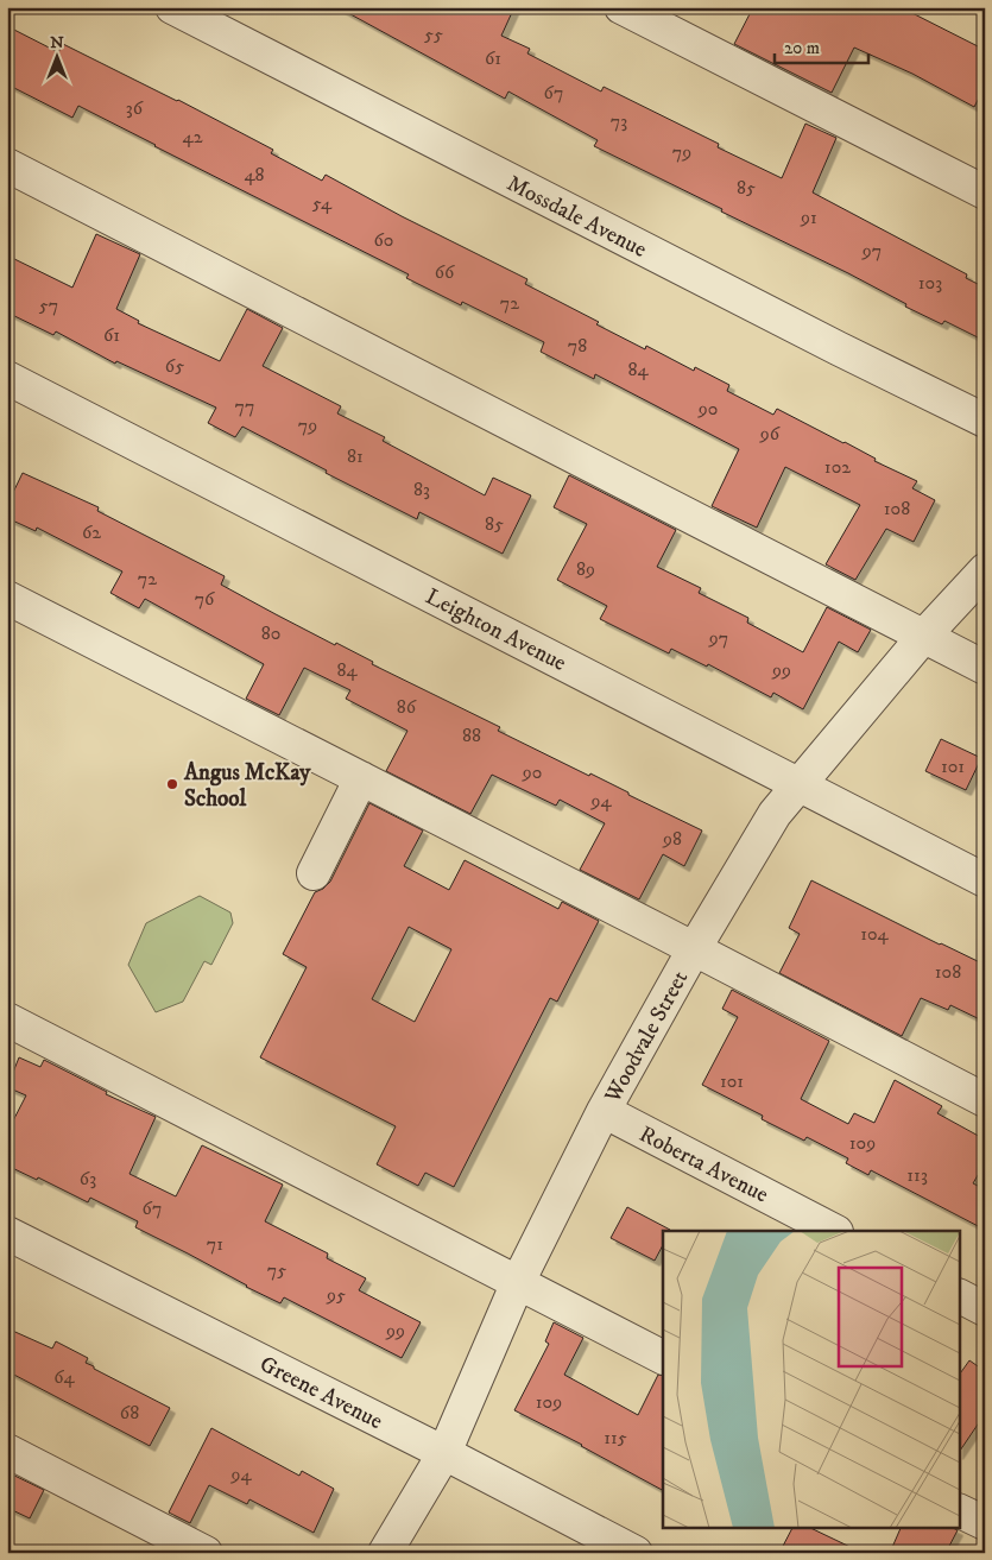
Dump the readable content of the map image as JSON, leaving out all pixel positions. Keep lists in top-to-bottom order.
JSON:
{
  "streets": {
    "street": [
      "Mossdale Avenue",
      "Leighton Avenue",
      "Woodvale Street",
      "Roberta Avenue",
      "Greene Avenue"
    ]
  },
  "crossings": [
    ["Leighton Avenue", "Woodvale Street"],
    ["Woodvale Street", "Roberta Avenue"],
    ["Woodvale Street", "Greene Avenue"]
  ],
  "places": ["Angus McKay School"],
  "house_numbers": [
    "55",
    "61",
    "67",
    "36",
    "73",
    "42",
    "79",
    "48",
    "85",
    "54",
    "91",
    "60",
    "97",
    "66",
    "103",
    "72",
    "57",
    "61",
    "78",
    "65",
    "84",
    "77",
    "90",
    "79",
    "96",
    "81",
    "102",
    "83",
    "108",
    "85",
    "62",
    "89",
    "72",
    "76",
    "80",
    "97",
    "84",
    "99",
    "86",
    "88",
    "101",
    "90",
    "94",
    "98",
    "104",
    "108",
    "101",
    "109",
    "113",
    "63",
    "67",
    "71",
    "75",
    "95",
    "99",
    "64",
    "109",
    "68",
    "115",
    "94"
  ],
  "scale_bar": "20 m",
  "north": "top"
}
